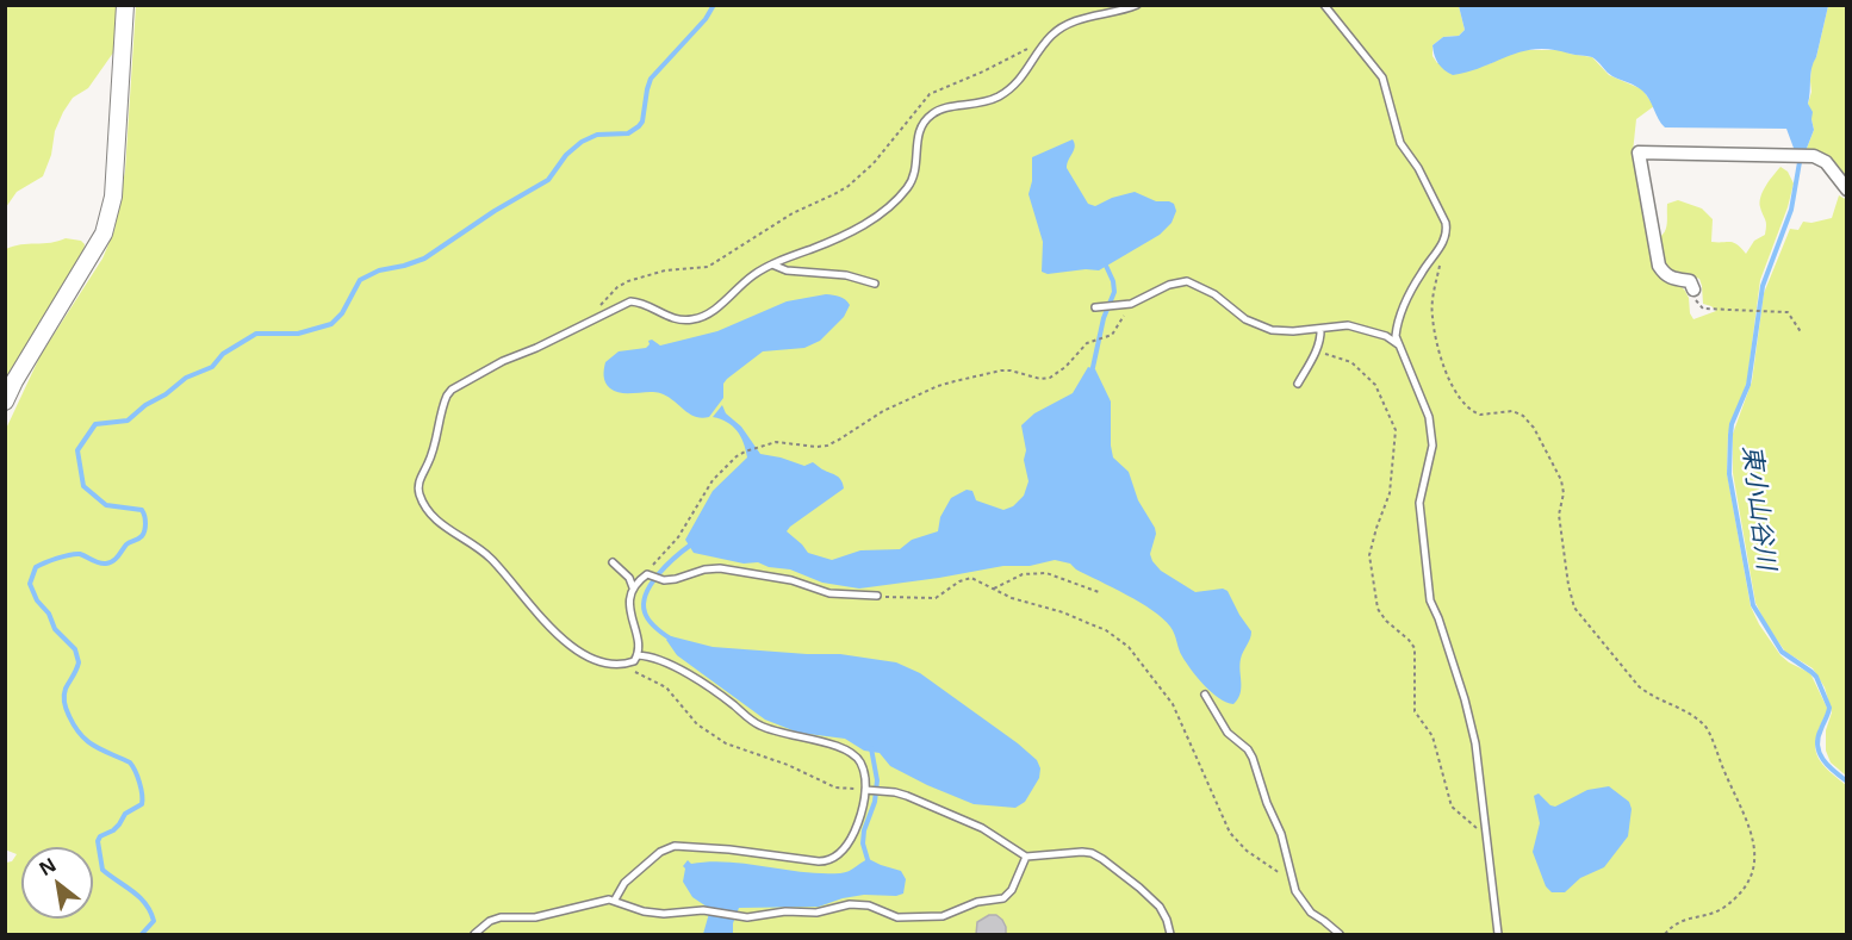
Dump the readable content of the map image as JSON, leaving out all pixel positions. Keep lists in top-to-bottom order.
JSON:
{
  "water": ["東小山谷川"],
  "north": "top left"
}
